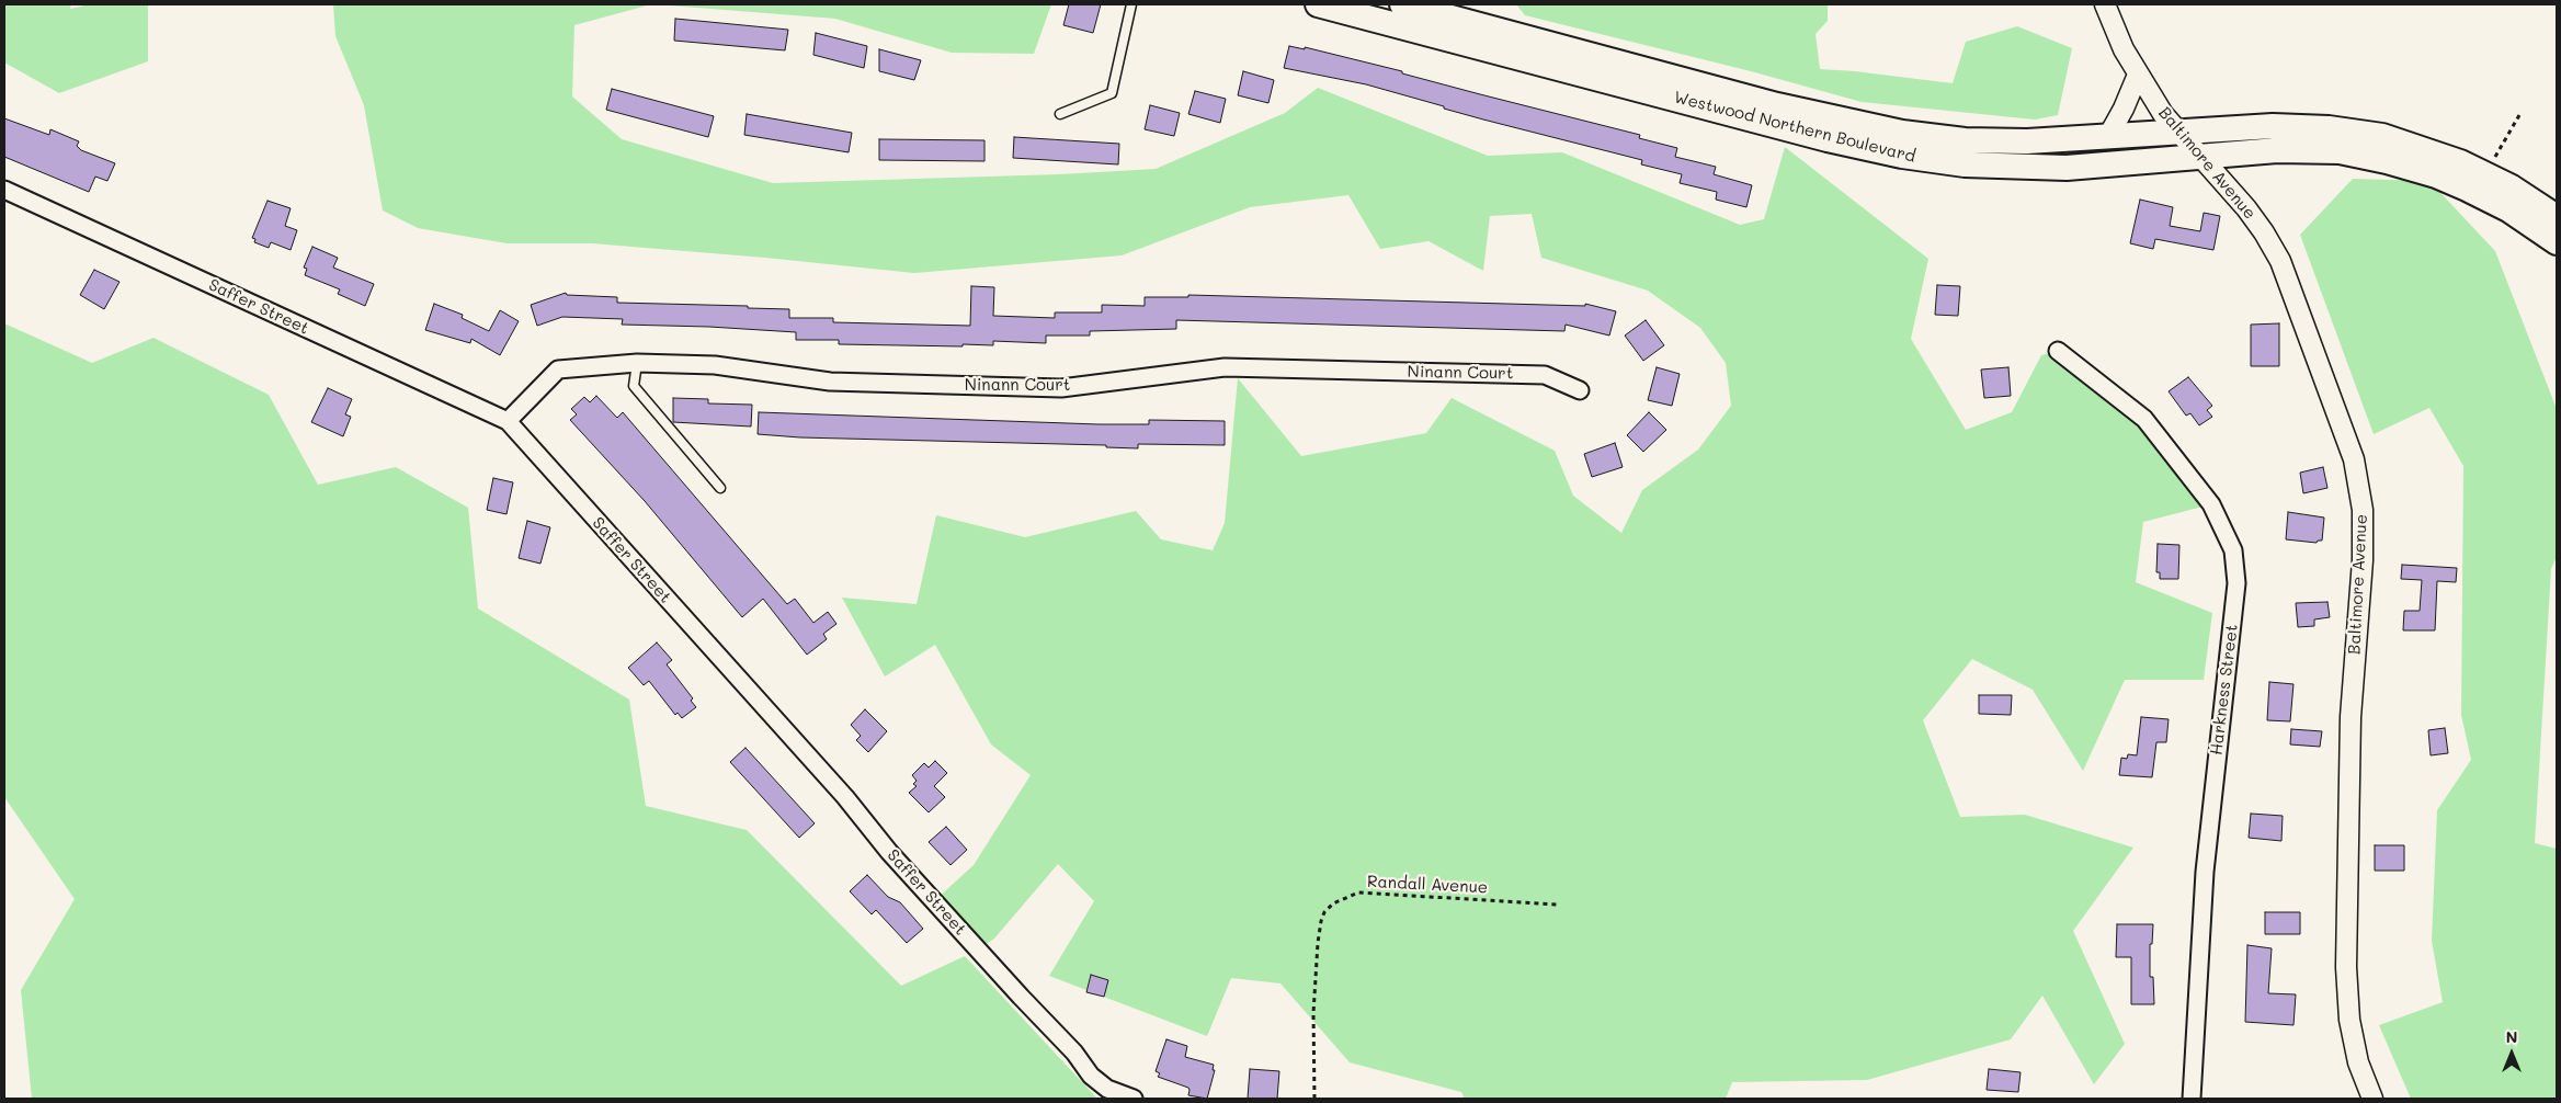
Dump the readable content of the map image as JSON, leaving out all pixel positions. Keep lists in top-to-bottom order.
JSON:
{
  "streets": {
    "main road": ["Westwood Northern Boulevard"],
    "street": [
      "Baltimore Avenue",
      "Saffer Street",
      "Ninann Court",
      "Harkness Street"
    ],
    "path": ["Randall Avenue"]
  },
  "crossings": [
    ["Westwood Northern Boulevard", "Baltimore Avenue"],
    ["Saffer Street", "Ninann Court"]
  ],
  "north": "top"
}
